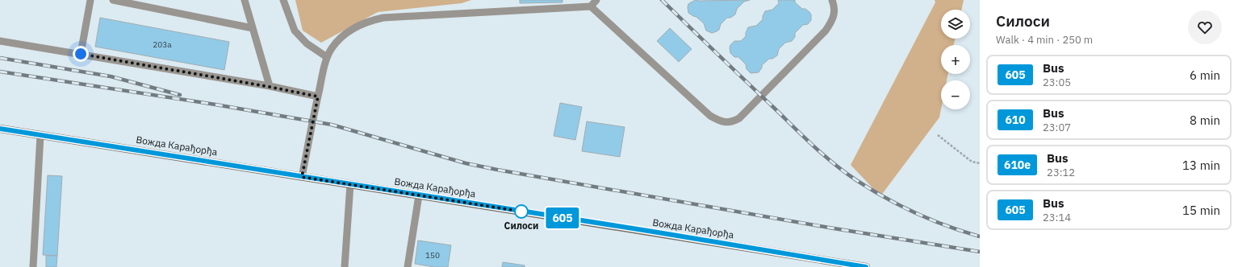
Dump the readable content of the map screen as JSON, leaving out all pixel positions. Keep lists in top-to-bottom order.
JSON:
{
  "streets": {
    "main road": ["Вожда Карађорђа"]
  },
  "places": ["Силоси"],
  "lines": ["bus line 605"],
  "house_numbers": ["203a", "150"],
  "page": {
    "on_map": "605",
    "heading": ["Силоси", "Walk · 4 min · 250 m"],
    "map_buttons": ["+", "−"],
    "list": [
      {
        "mark": "605",
        "name": "Bus",
        "note": "23:05",
        "value": "6 min"
      },
      {
        "mark": "610",
        "name": "Bus",
        "note": "23:07",
        "value": "8 min"
      },
      {
        "mark": "610e",
        "name": "Bus",
        "note": "23:12",
        "value": "13 min"
      },
      {
        "mark": "605",
        "name": "Bus",
        "note": "23:14",
        "value": "15 min"
      }
    ]
  }
}
